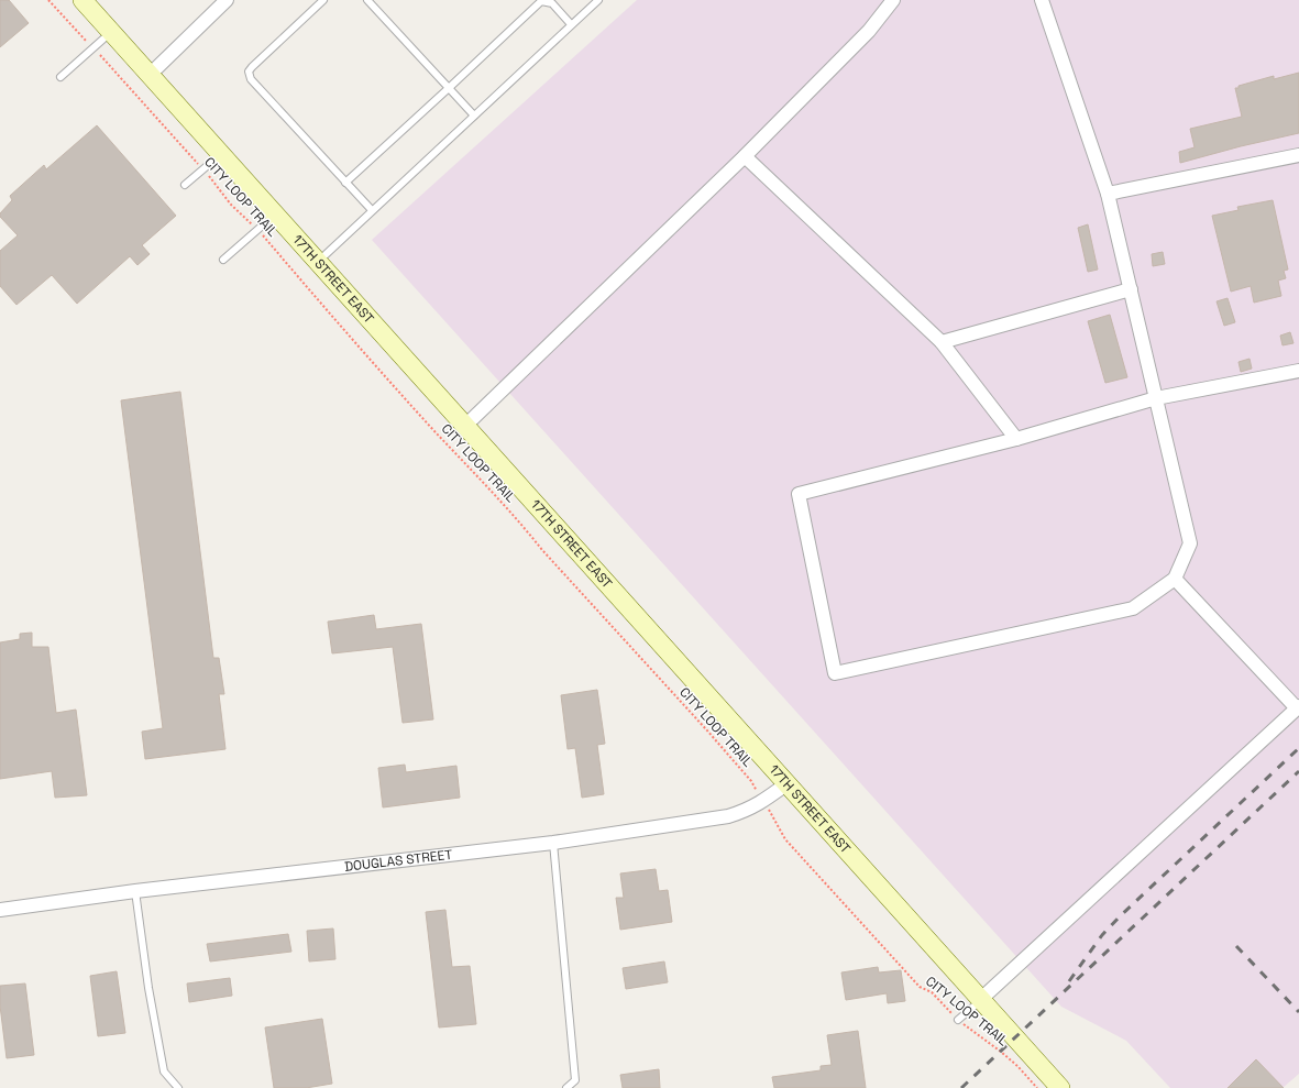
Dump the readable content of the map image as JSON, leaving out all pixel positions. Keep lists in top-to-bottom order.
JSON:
{
  "streets": {
    "main road": ["17TH STREET EAST"],
    "street": ["DOUGLAS STREET"],
    "path": ["CITY LOOP TRAIL"]
  },
  "crossings": [
    ["CITY LOOP TRAIL", "DOUGLAS STREET"],
    ["17TH STREET EAST", "DOUGLAS STREET"]
  ]
}
